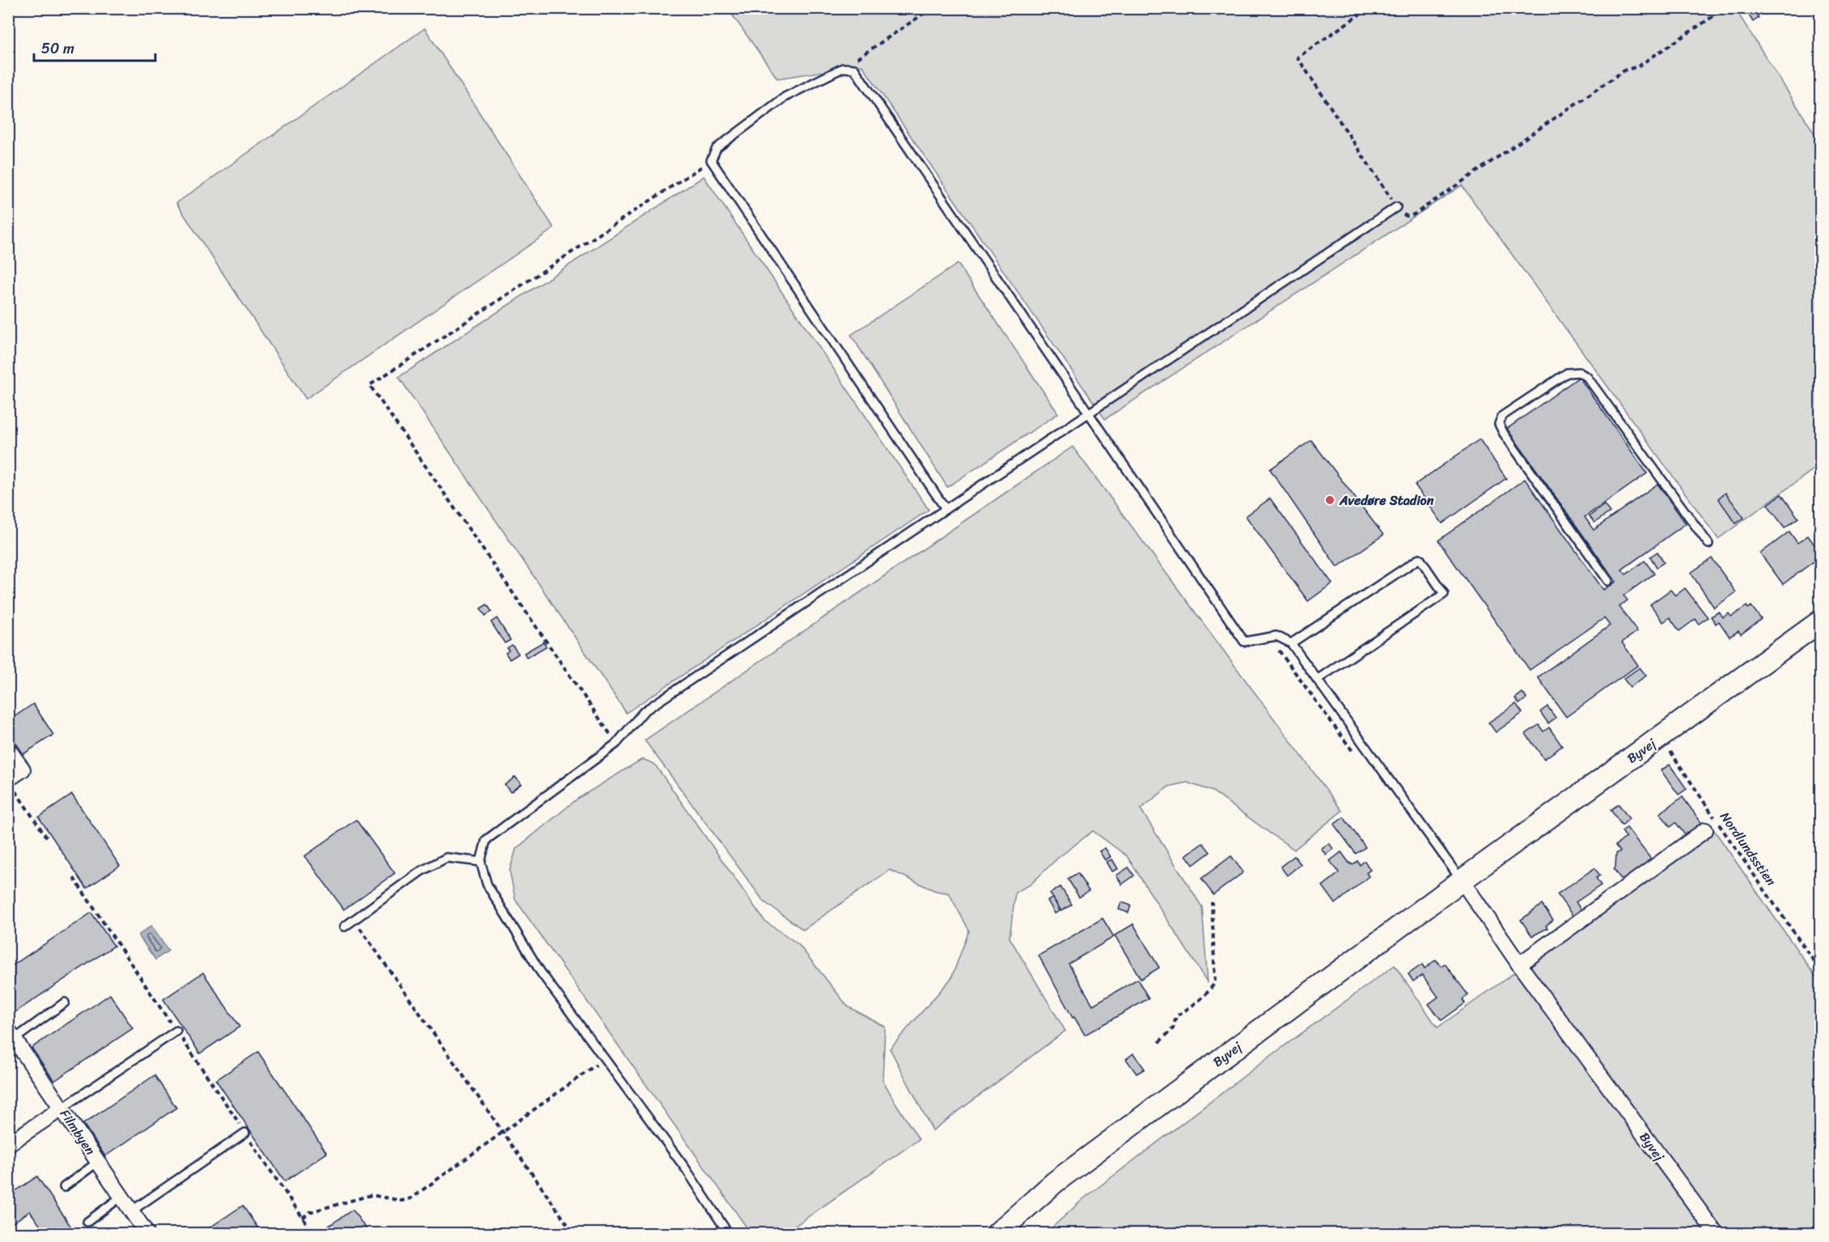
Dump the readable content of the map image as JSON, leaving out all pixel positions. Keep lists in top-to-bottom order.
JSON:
{
  "streets": {
    "street": ["Byvej", "Filmbyen"],
    "path": ["Nordlundsstien"]
  },
  "crossings": [
    ["Byvej", "Nordlundsstien"]
  ],
  "places": ["Avedøre Stadion"],
  "scale_bar": "50 m"
}
